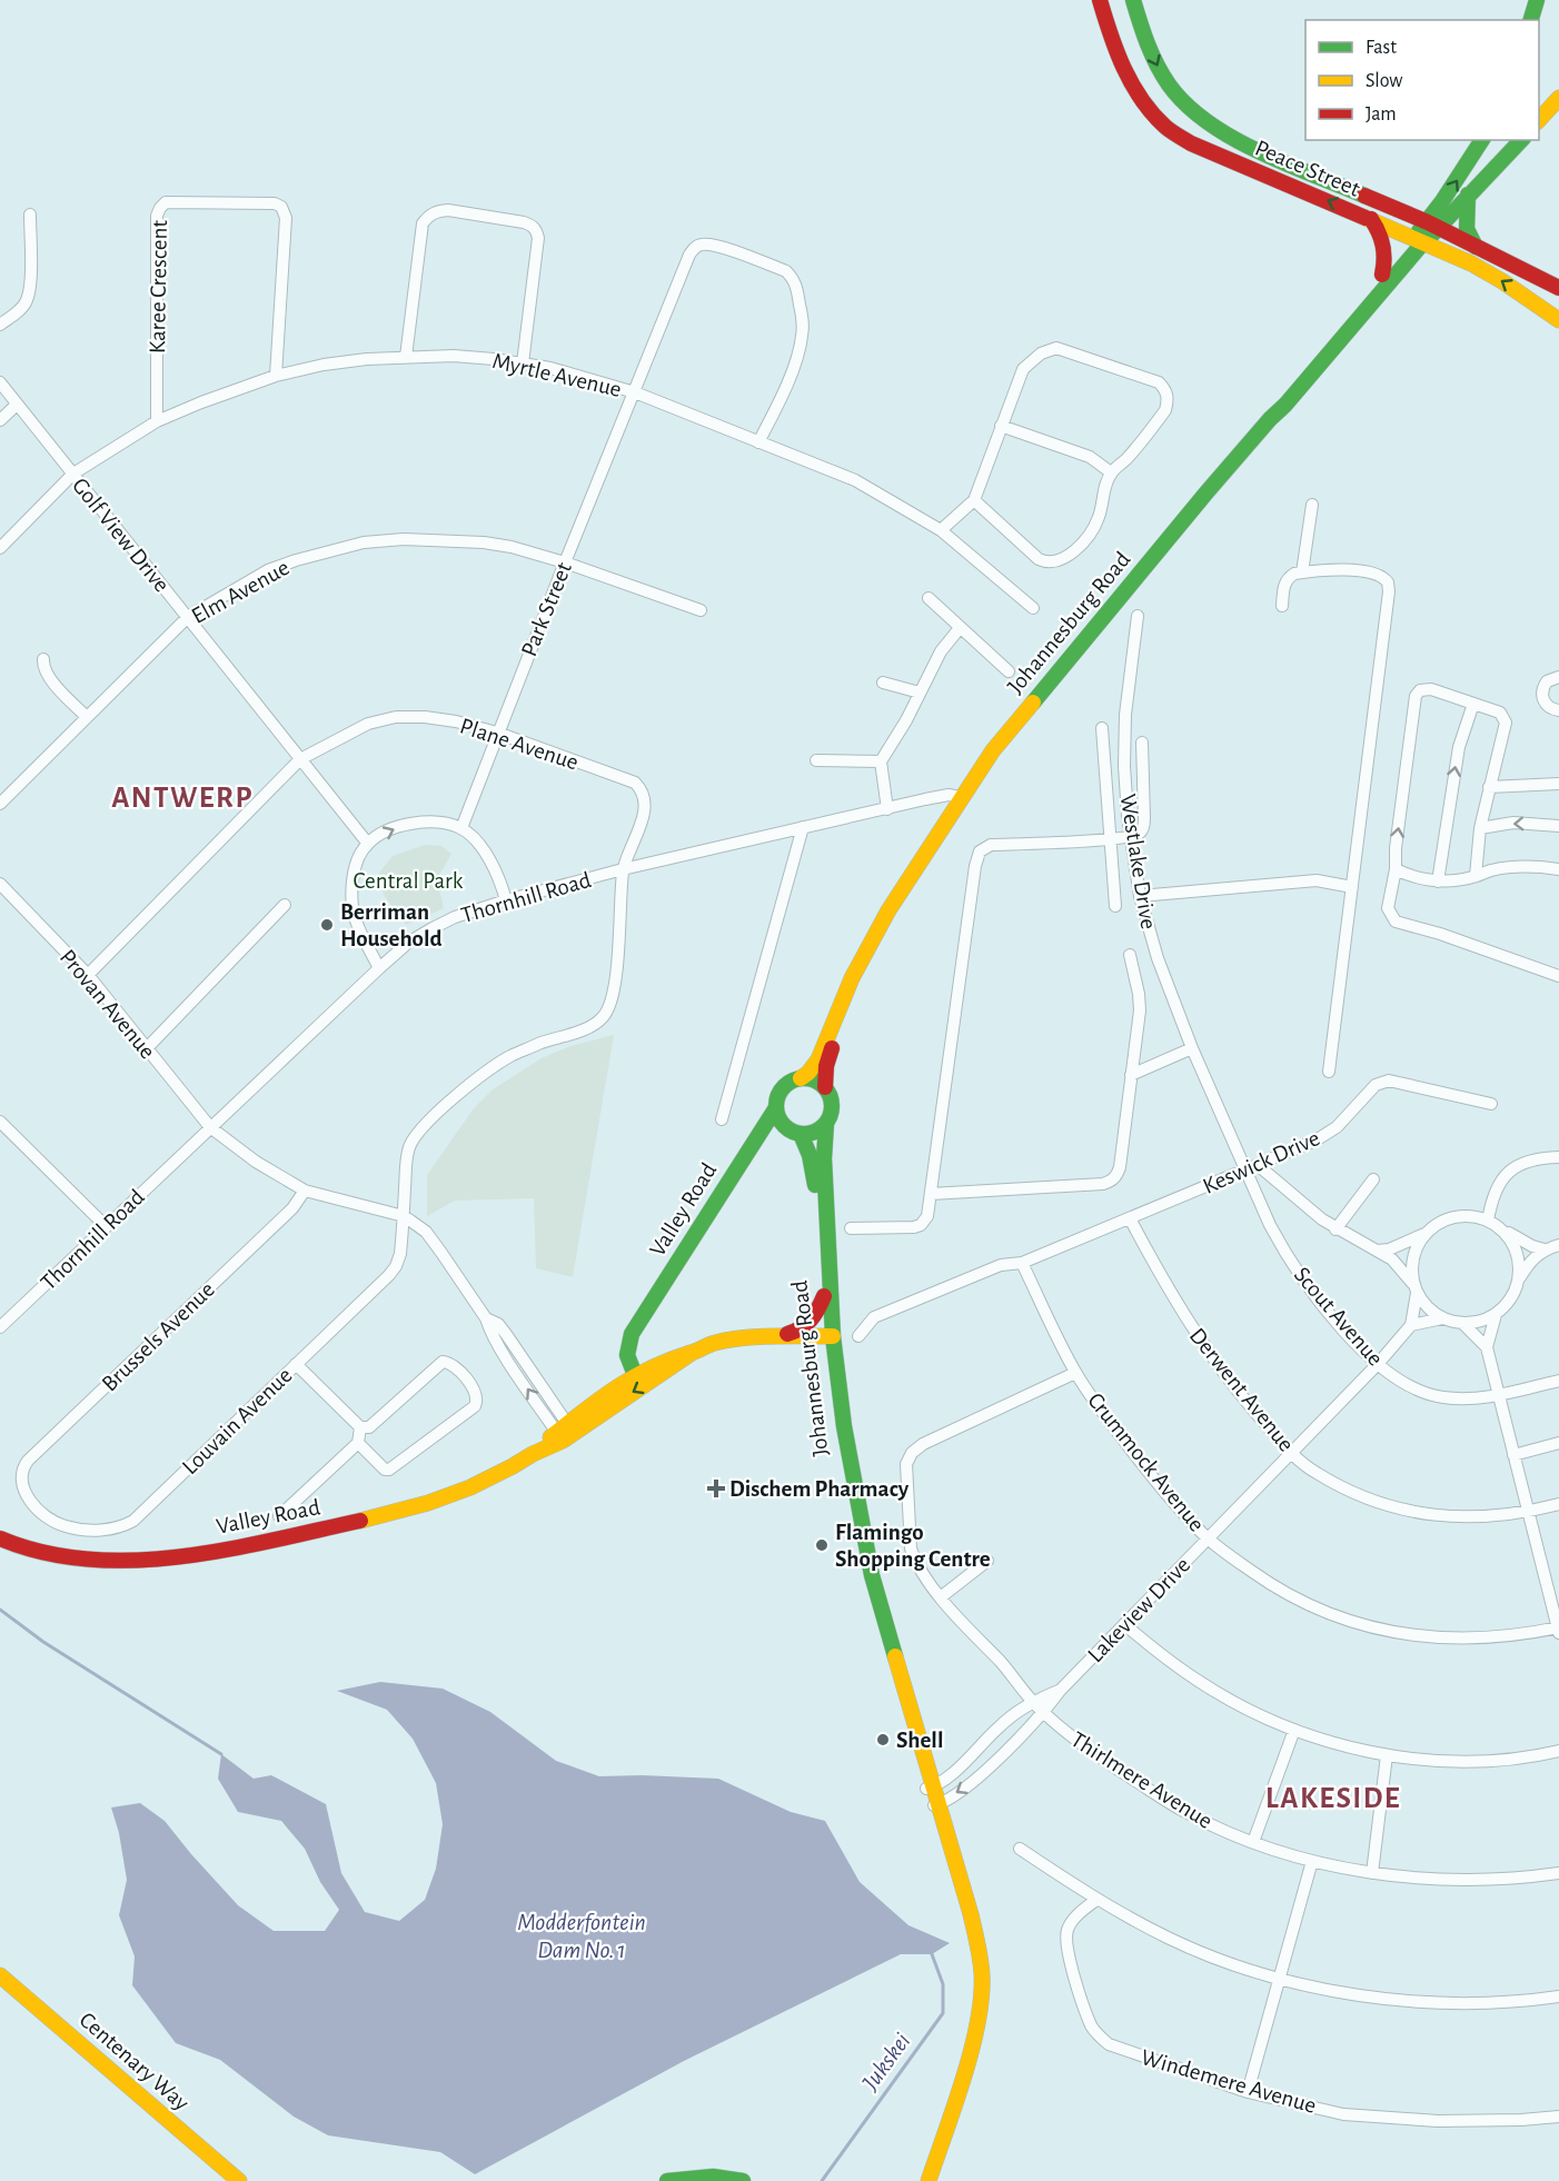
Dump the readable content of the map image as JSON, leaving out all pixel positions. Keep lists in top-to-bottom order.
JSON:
{
  "streets": {
    "street": [
      "Peace Street",
      "Karee Crescent",
      "Myrtle Avenue",
      "Golf View Drive",
      "Elm Avenue",
      "Park Street",
      "Johannesburg Road",
      "Plane Avenue",
      "Westlake Drive",
      "Thornhill Road",
      "Provan Avenue",
      "Keswick Drive",
      "Valley Road",
      "Scout Avenue",
      "Brussels Avenue",
      "Derwent Avenue",
      "Louvain Avenue",
      "Crummock Avenue",
      "Lakeview Drive",
      "Thirlmere Avenue",
      "Centenary Way",
      "Windemere Avenue"
    ]
  },
  "crossings": [
    ["Peace Street", "Johannesburg Road"],
    ["Karee Crescent", "Myrtle Avenue"],
    ["Myrtle Avenue", "Golf View Drive"],
    ["Myrtle Avenue", "Park Street"],
    ["Golf View Drive", "Elm Avenue"],
    ["Golf View Drive", "Plane Avenue"],
    ["Elm Avenue", "Park Street"],
    ["Park Street", "Plane Avenue"],
    ["Johannesburg Road", "Thornhill Road"],
    ["Johannesburg Road", "Valley Road"],
    ["Johannesburg Road", "Lakeview Drive"],
    ["Plane Avenue", "Thornhill Road"],
    ["Plane Avenue", "Provan Avenue"],
    ["Plane Avenue", "Louvain Avenue"],
    ["Westlake Drive", "Keswick Drive"],
    ["Westlake Drive", "Scout Avenue"],
    ["Thornhill Road", "Provan Avenue"],
    ["Thornhill Road", "Louvain Avenue"],
    ["Provan Avenue", "Brussels Avenue"],
    ["Provan Avenue", "Louvain Avenue"],
    ["Keswick Drive", "Scout Avenue"],
    ["Keswick Drive", "Derwent Avenue"],
    ["Keswick Drive", "Crummock Avenue"],
    ["Scout Avenue", "Lakeview Drive"],
    ["Brussels Avenue", "Louvain Avenue"],
    ["Derwent Avenue", "Lakeview Drive"],
    ["Crummock Avenue", "Lakeview Drive"],
    ["Crummock Avenue", "Thirlmere Avenue"],
    ["Lakeview Drive", "Thirlmere Avenue"]
  ],
  "districts": ["ANTWERP", "LAKESIDE"],
  "water": ["Modderfontein Dam No. 1", "Jukskei"],
  "parks": ["Central Park"],
  "places": {
    "other": ["Berriman Household", "Flamingo Shopping Centre", "Shell"],
    "health": ["Dischem Pharmacy"]
  },
  "legend": ["Fast", "Slow", "Jam"]
}
